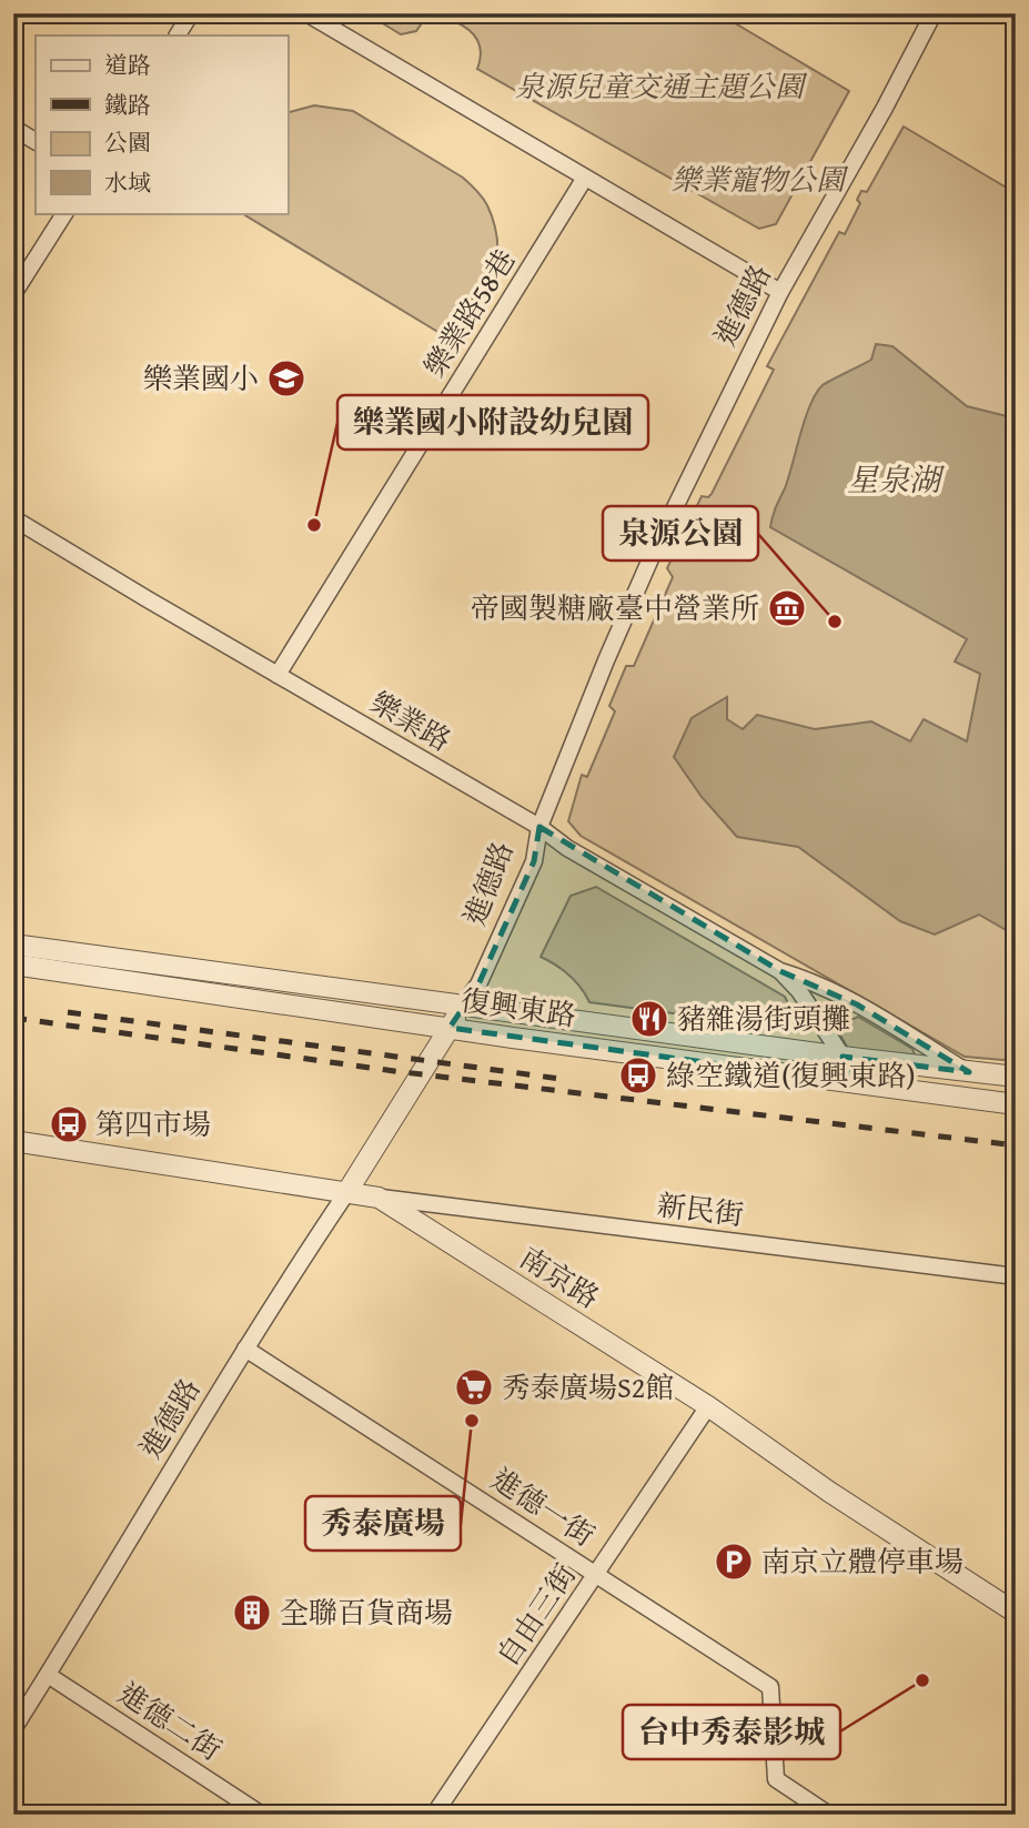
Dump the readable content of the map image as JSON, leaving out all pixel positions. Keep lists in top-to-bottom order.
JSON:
{
  "streets": {
    "street": [
      "進德路",
      "樂業路58巷",
      "樂業路",
      "復興東路",
      "新民街",
      "南京路",
      "進德一街",
      "自由三街",
      "進德二街"
    ]
  },
  "crossings": [
    ["進德路", "樂業路"],
    ["進德路", "復興東路"],
    ["進德路", "南京路"],
    ["進德路", "進德一街"],
    ["進德路", "進德二街"],
    ["樂業路58巷", "樂業路"],
    ["樂業路", "復興東路"],
    ["新民街", "南京路"],
    ["南京路", "自由三街"],
    ["進德一街", "自由三街"]
  ],
  "water": ["星泉湖"],
  "parks": ["泉源兒童交通主題公園", "樂業寵物公園"],
  "places": {
    "school or university": ["樂業國小"],
    "other": [
      "樂業國小附設幼兒園",
      "泉源公園",
      "秀泰廣場",
      "台中秀泰影城"
    ],
    "museum": ["帝國製糖廠臺中營業所"],
    "restaurant": ["豬雜湯街頭攤"],
    "bus stop": ["綠空鐵道(復興東路)", "第四市場"],
    "supermarket": ["秀泰廣場S2館"],
    "parking": ["南京立體停車場"],
    "building": ["全聯百貨商場"]
  },
  "legend": [
    "道路",
    "鐵路",
    "公園",
    "水域"
  ]
}
